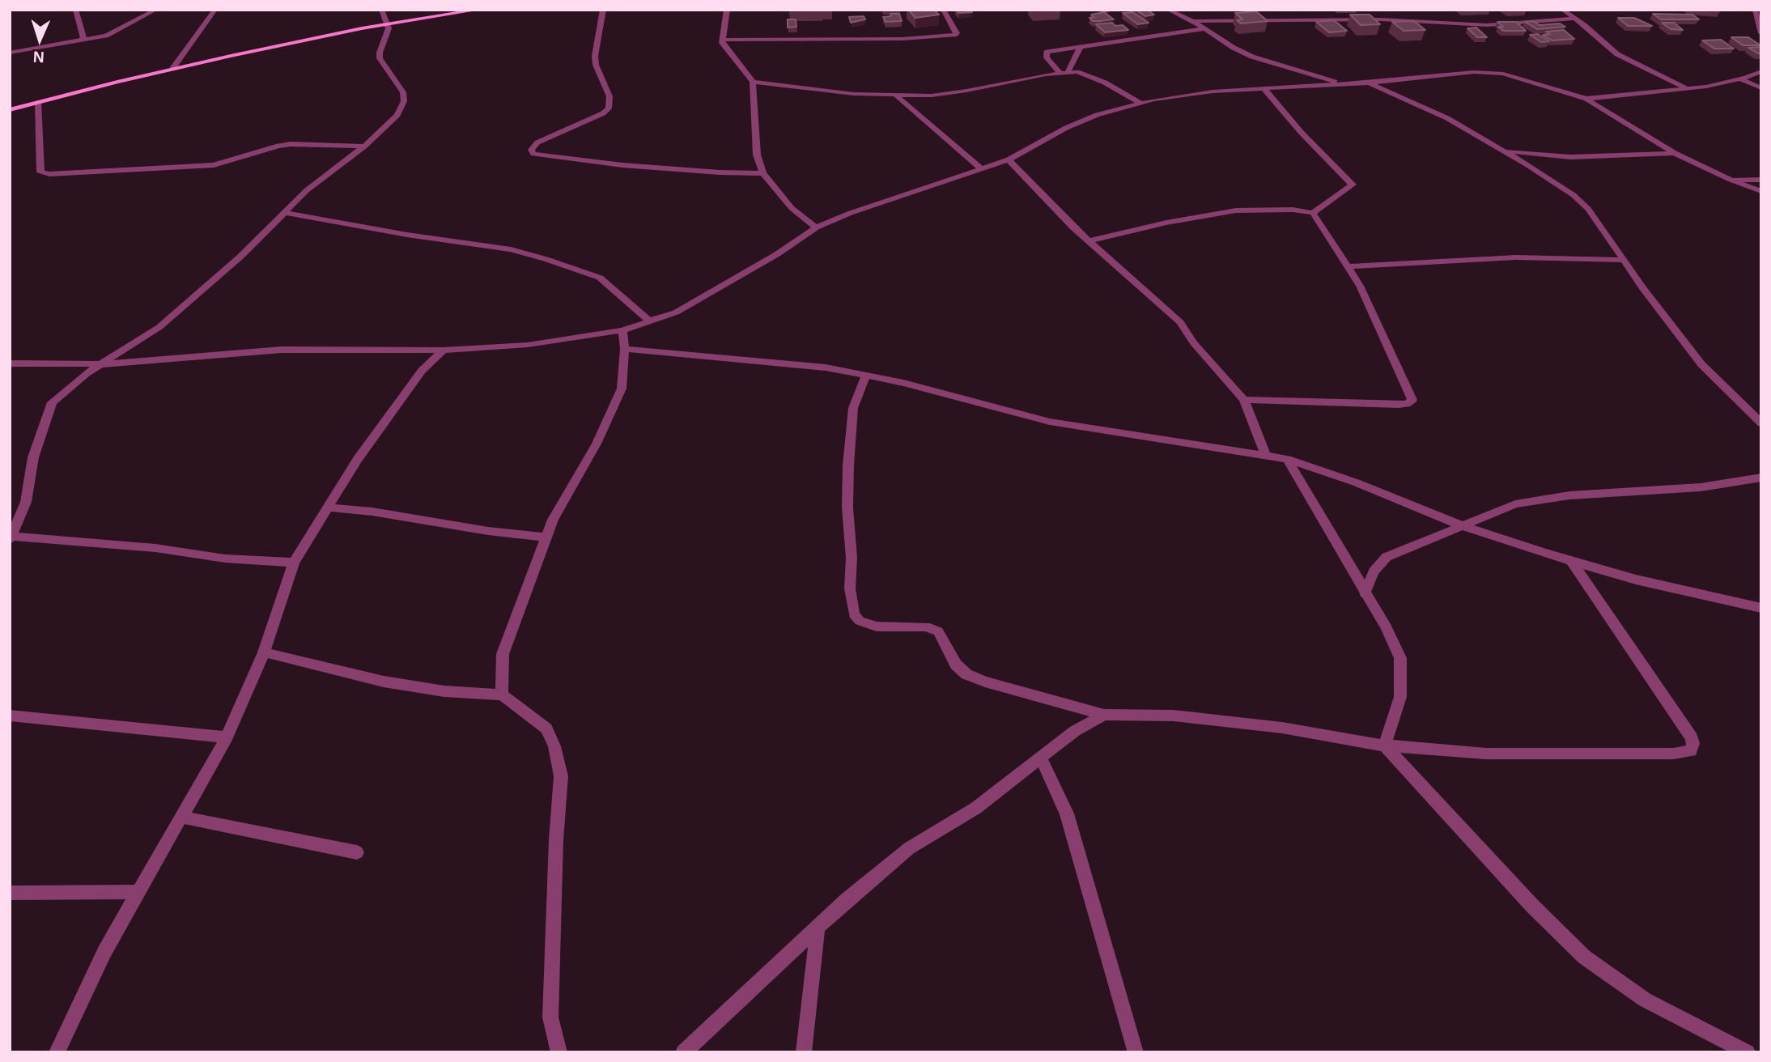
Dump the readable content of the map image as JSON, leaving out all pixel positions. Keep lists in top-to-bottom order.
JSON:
{
  "north": "bottom"
}
